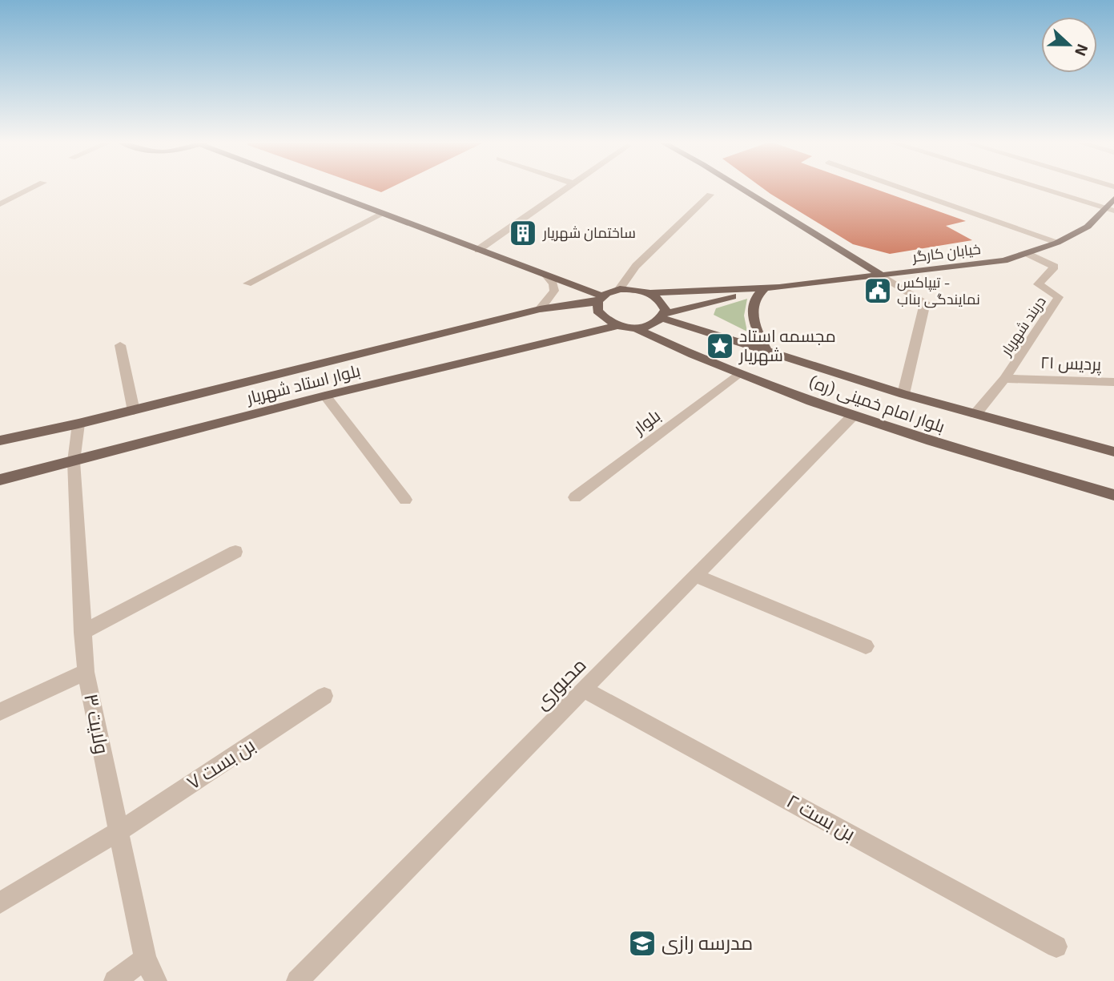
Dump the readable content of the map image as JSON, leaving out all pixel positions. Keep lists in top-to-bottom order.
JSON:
{
  "streets": {
    "main road": ["خیابان کارگر", "بلوار استاد شهریار", "بلوار امام خمینی (ره)"],
    "street": [
      "دربند شهریار",
      "پردیس ۲۱",
      "بلوار",
      "محبوری",
      "ولایت ۳",
      "بن بست ۷",
      "بن بست ۲"
    ]
  },
  "crossings": [
    ["خیابان کارگر", "دربند شهریار"],
    ["دربند شهریار", "پردیس ۲۱"],
    ["بلوار استاد شهریار", "بلوار امام خمینی (ره)"],
    ["بلوار استاد شهریار", "ولایت ۳"],
    ["بلوار امام خمینی (ره)", "بلوار"],
    ["بلوار امام خمینی (ره)", "محبوری"],
    ["محبوری", "بن بست ۲"],
    ["ولایت ۳", "بن بست ۷"]
  ],
  "places": {
    "building": ["ساختمان شهریار"],
    "public building": ["تیپاکس - نمایندگی بناب"],
    "place": ["مجسمه استاد شهریار"],
    "school or university": ["مدرسه رازی"]
  },
  "north": "right"
}
